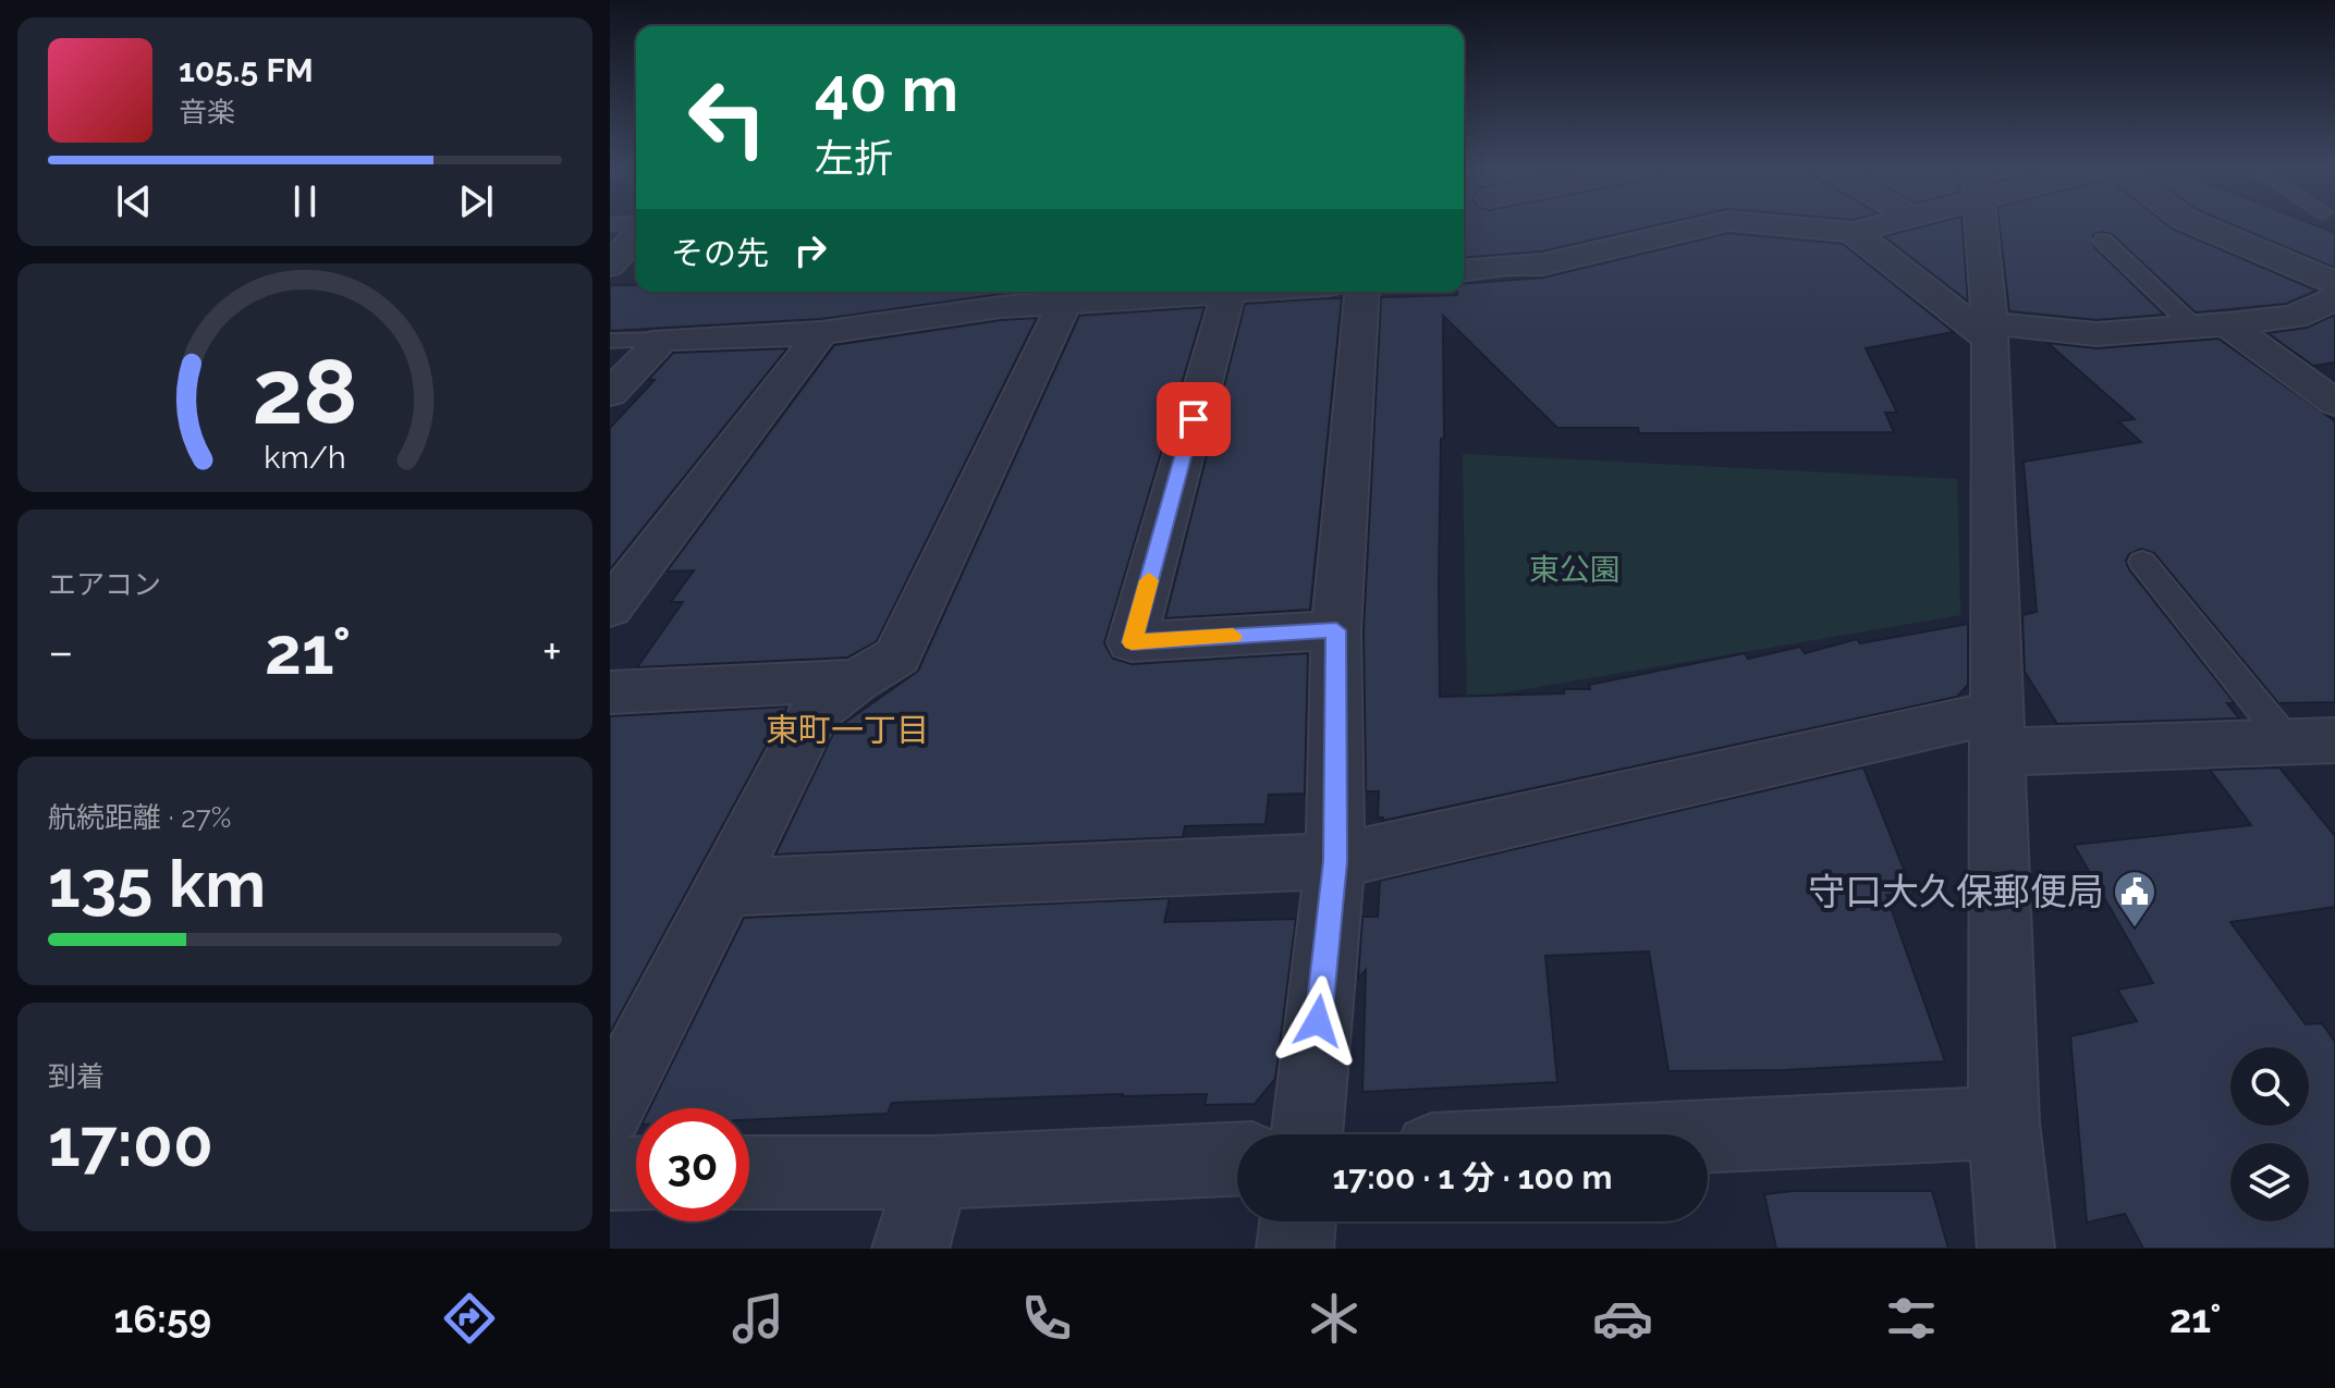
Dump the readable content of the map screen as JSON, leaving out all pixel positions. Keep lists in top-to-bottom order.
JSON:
{
  "districts": ["東町一丁目"],
  "parks": ["東公園"],
  "places": {
    "public building": ["守口大久保郵便局"]
  },
  "page": {
    "turn": ["40 m", "左折"],
    "song": ["105.5 FM", "音楽"],
    "then": "その先",
    "tile": [
      "エアコン",
      ["航続距離 · 27%", "135 km"],
      ["到着", "17:00"]
    ],
    "heat": ["−", "21°", "+"],
    "limit": "30",
    "trip": "17:00 · 1 分 · 100 m",
    "tabs": ["16:59", "21°"],
    "gauge": ["28", "km/h"]
  }
}
